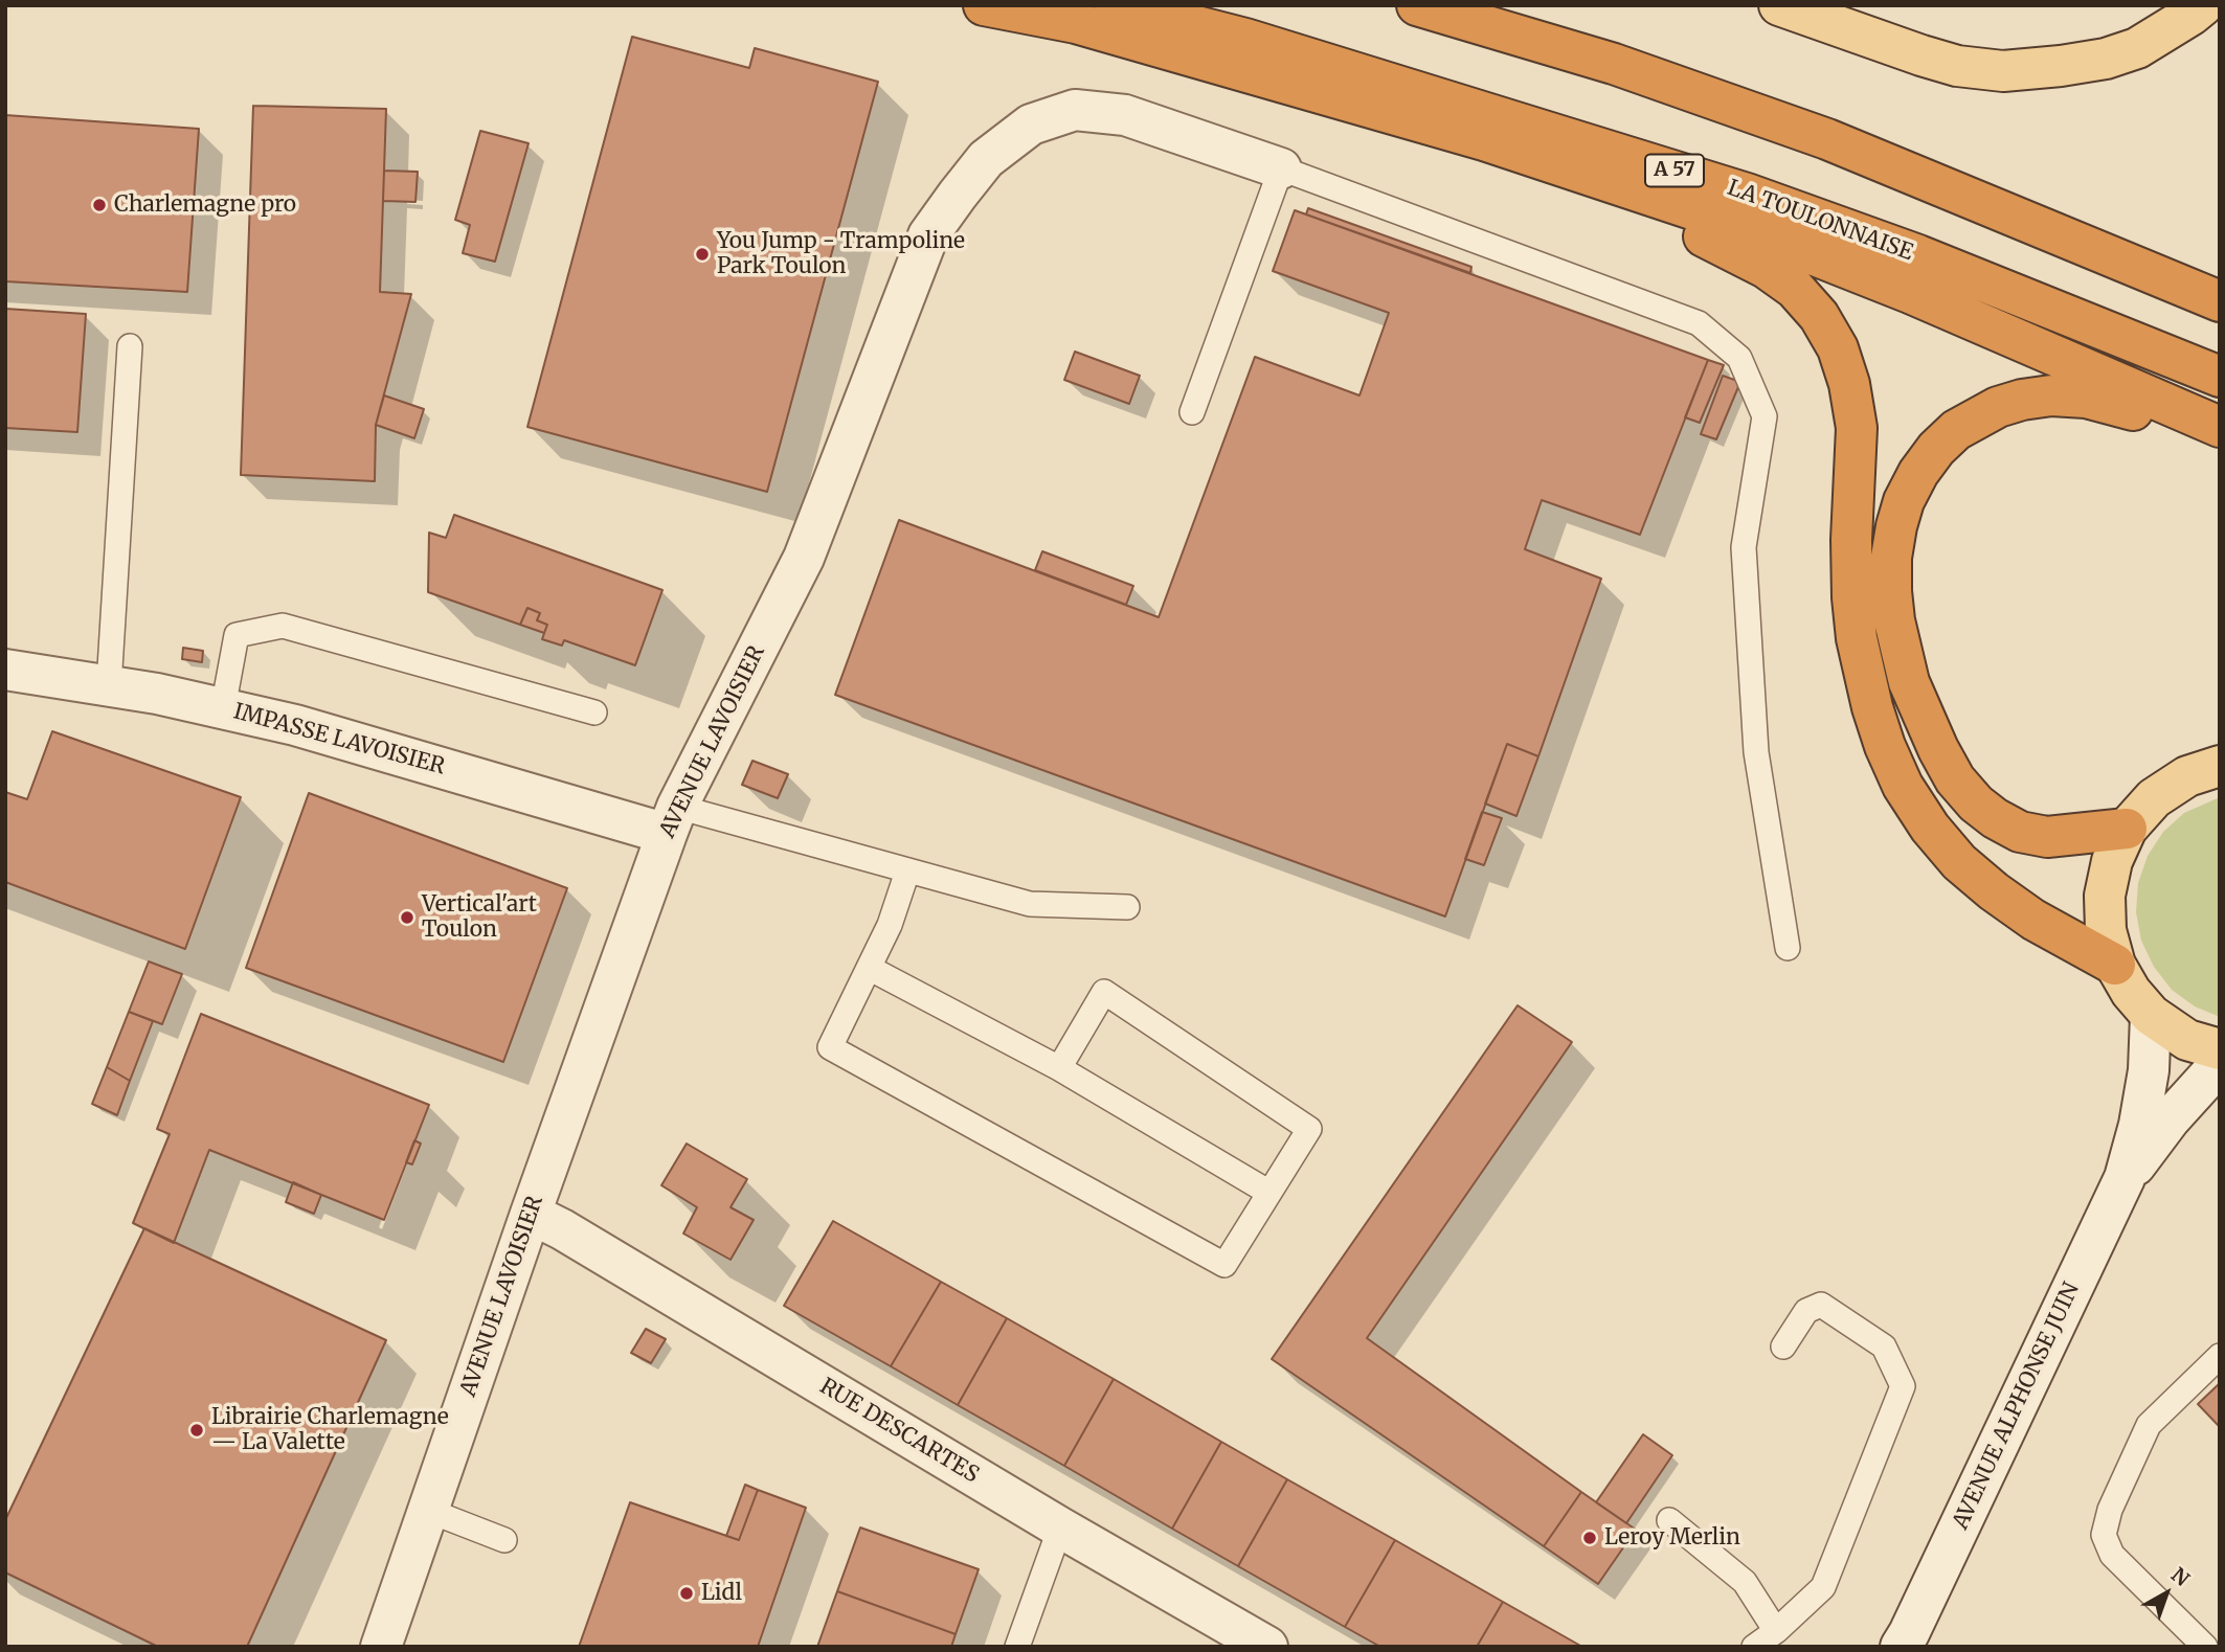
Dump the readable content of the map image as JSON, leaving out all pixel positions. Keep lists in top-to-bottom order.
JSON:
{
  "streets": {
    "highway": ["A 57", "LA TOULONNAISE"],
    "street": [
      "IMPASSE LAVOISIER",
      "AVENUE LAVOISIER",
      "AVENUE ALPHONSE JUIN",
      "RUE DESCARTES"
    ]
  },
  "crossings": [
    ["IMPASSE LAVOISIER", "AVENUE LAVOISIER"],
    ["AVENUE LAVOISIER", "RUE DESCARTES"]
  ],
  "places": [
    "Charlemagne pro",
    "You Jump - Trampoline Park Toulon",
    "Vertical'art Toulon",
    "Librairie Charlemagne — La Valette",
    "Leroy Merlin",
    "Lidl"
  ],
  "north": "top right"
}
